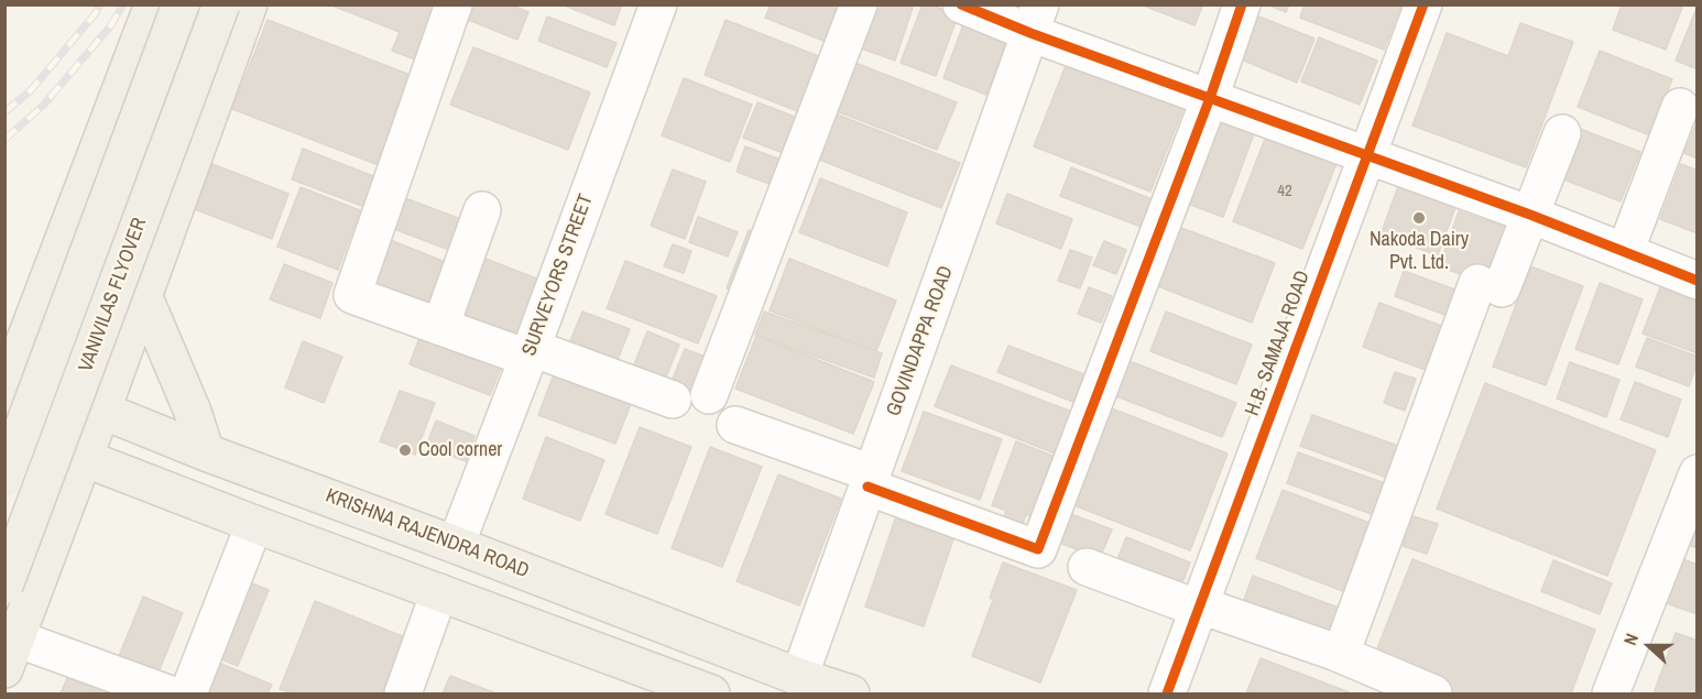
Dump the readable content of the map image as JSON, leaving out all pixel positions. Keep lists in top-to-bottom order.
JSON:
{
  "streets": {
    "main road": ["VANIVILAS FLYOVER", "KRISHNA RAJENDRA ROAD"],
    "street": ["SURVEYORS STREET", "GOVINDAPPA ROAD", "H.B. SAMAJA ROAD"]
  },
  "crossings": [
    ["SURVEYORS STREET", "KRISHNA RAJENDRA ROAD"],
    ["GOVINDAPPA ROAD", "KRISHNA RAJENDRA ROAD"]
  ],
  "places": ["Nakoda Dairy Pvt. Ltd.", "Cool corner"],
  "house_numbers": ["42"],
  "north": "left"
}
